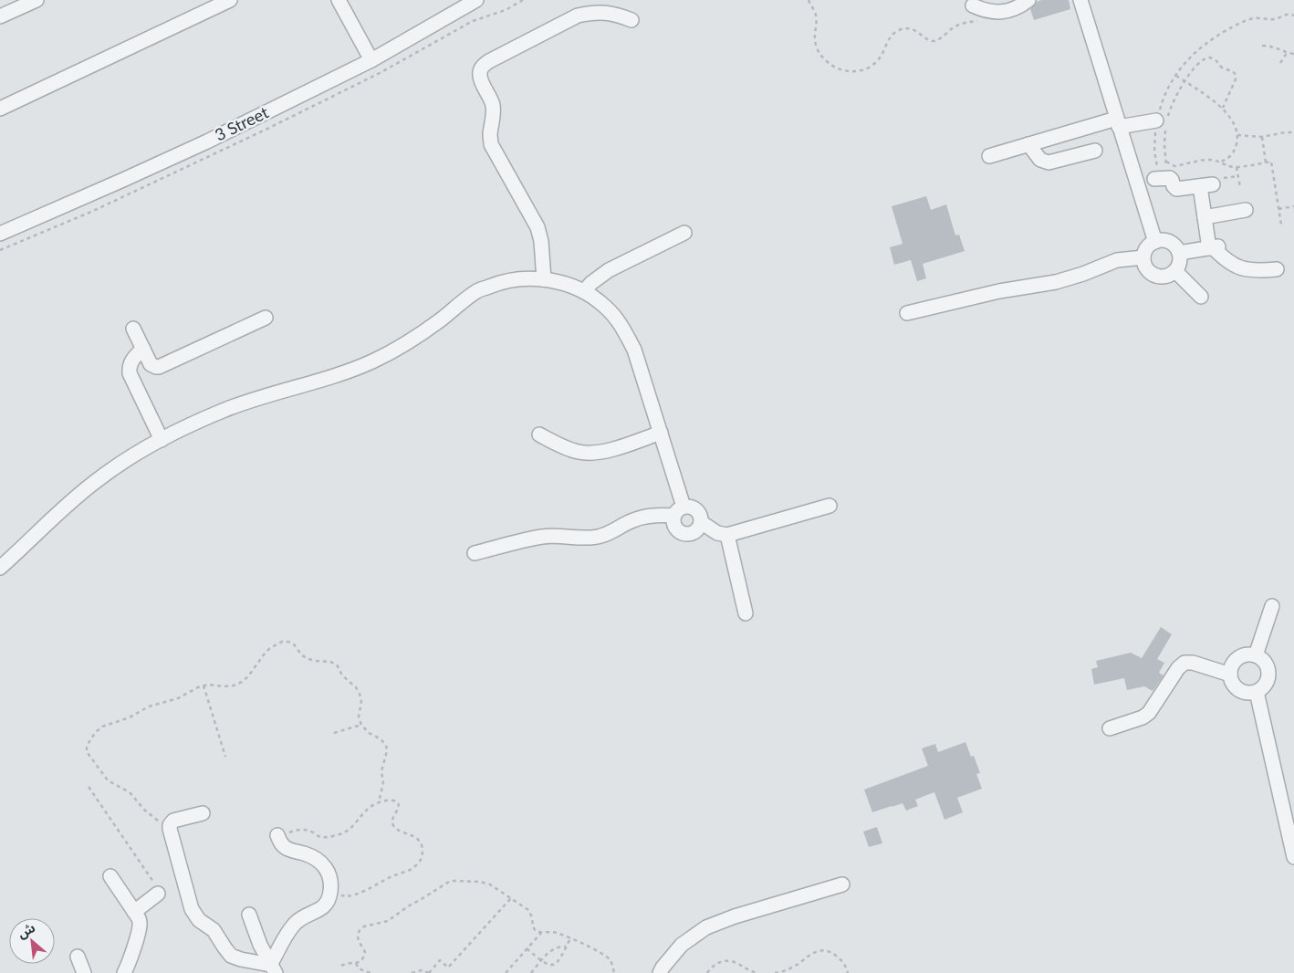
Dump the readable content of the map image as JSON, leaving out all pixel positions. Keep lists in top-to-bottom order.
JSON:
{
  "streets": {
    "street": ["3 Street"]
  },
  "north": "top left"
}
